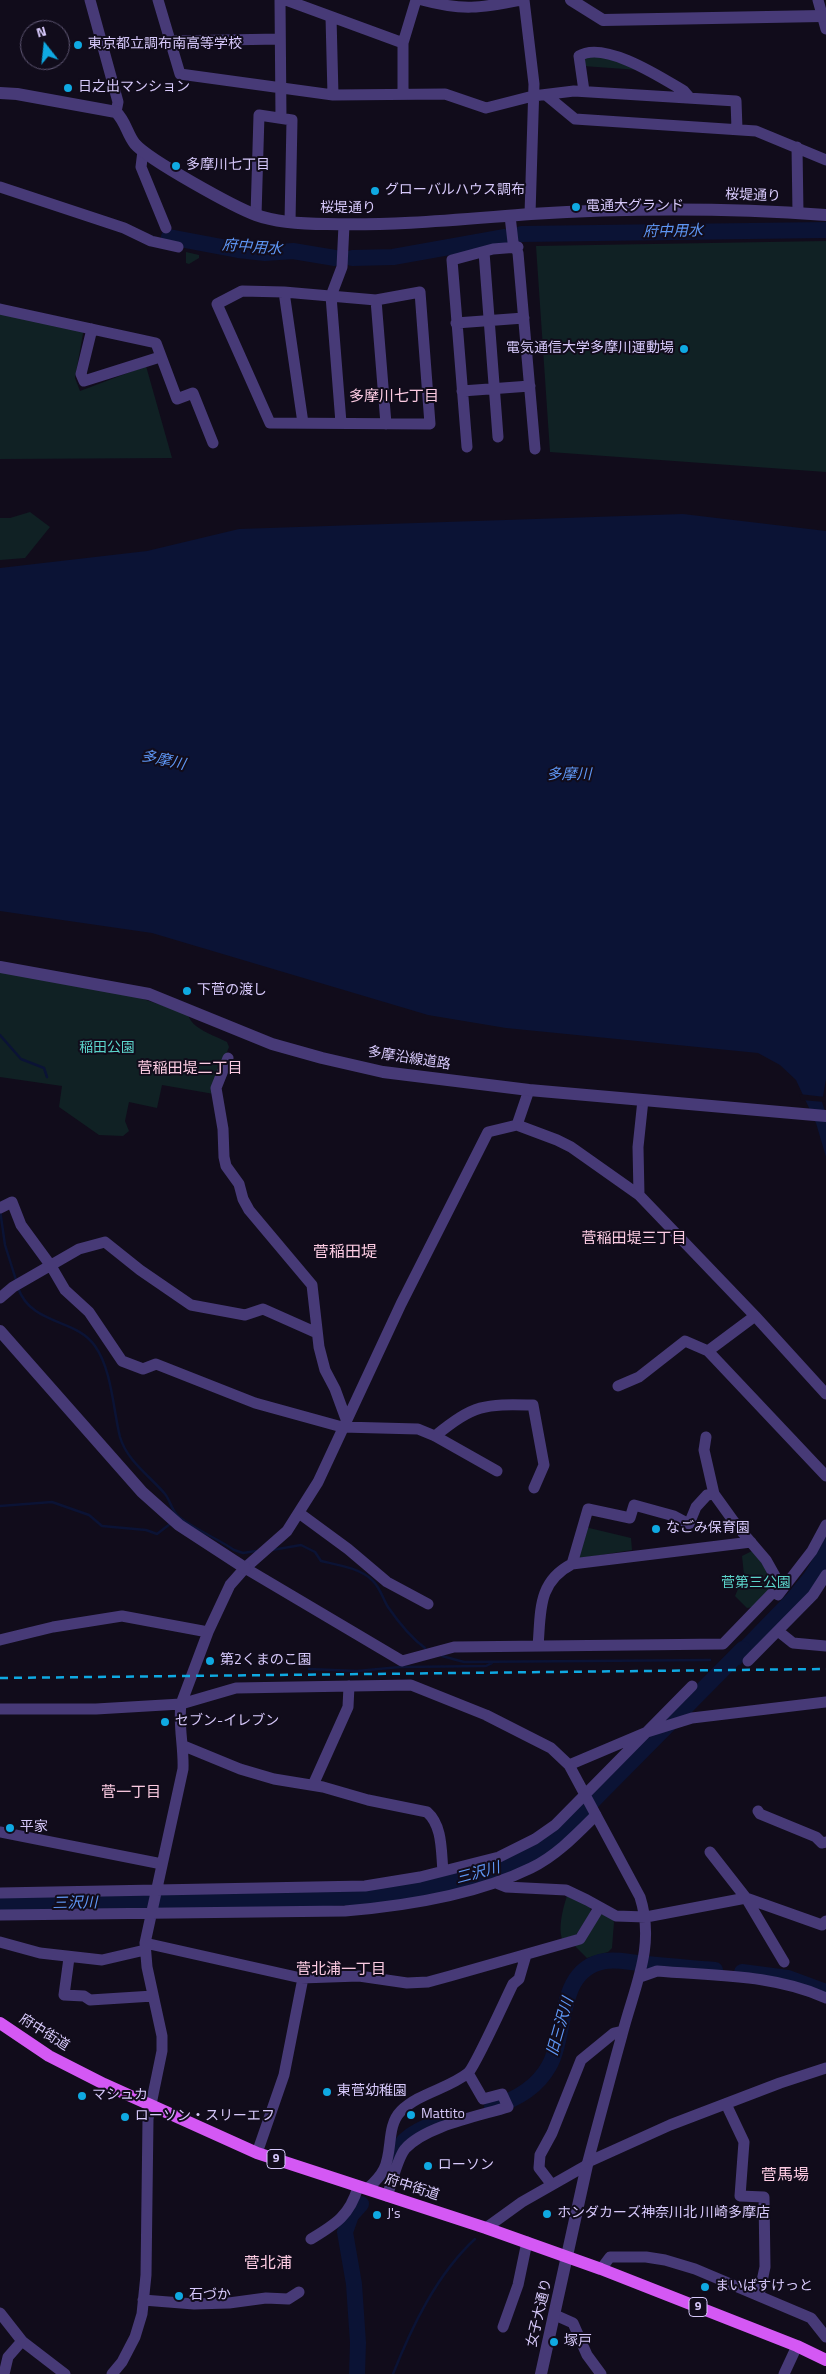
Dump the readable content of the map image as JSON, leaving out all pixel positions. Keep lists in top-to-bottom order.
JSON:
{
  "streets": {
    "main road": ["府中街道", "9"],
    "street": ["桜堤通り", "多摩沿線道路", "女子大通り"]
  },
  "crossings": [
    ["府中街道", "女子大通り"]
  ],
  "districts": [
    "多摩川七丁目",
    "菅稲田堤二丁目",
    "菅稲田堤三丁目",
    "菅稲田堤",
    "菅一丁目",
    "菅北浦一丁目",
    "菅馬場",
    "菅北浦"
  ],
  "water": [
    "府中用水",
    "多摩川",
    "三沢川",
    "旧三沢川"
  ],
  "parks": ["稲田公園", "菅第三公園"],
  "places": [
    "東京都立調布南高等学校",
    "日之出マンション",
    "多摩川七丁目",
    "グローバルハウス調布",
    "電通大グランド",
    "電気通信大学多摩川運動場",
    "下菅の渡し",
    "なごみ保育園",
    "第2くまのこ園",
    "セブン-イレブン",
    "平家",
    "東菅幼稚園",
    "マシュカ",
    "Mattito",
    "ローソン・スリーエフ",
    "ローソン",
    "ホンダカーズ神奈川北 川崎多摩店",
    "J's",
    "まいばすけっと",
    "石づか",
    "塚戸"
  ],
  "north": "top"
}
